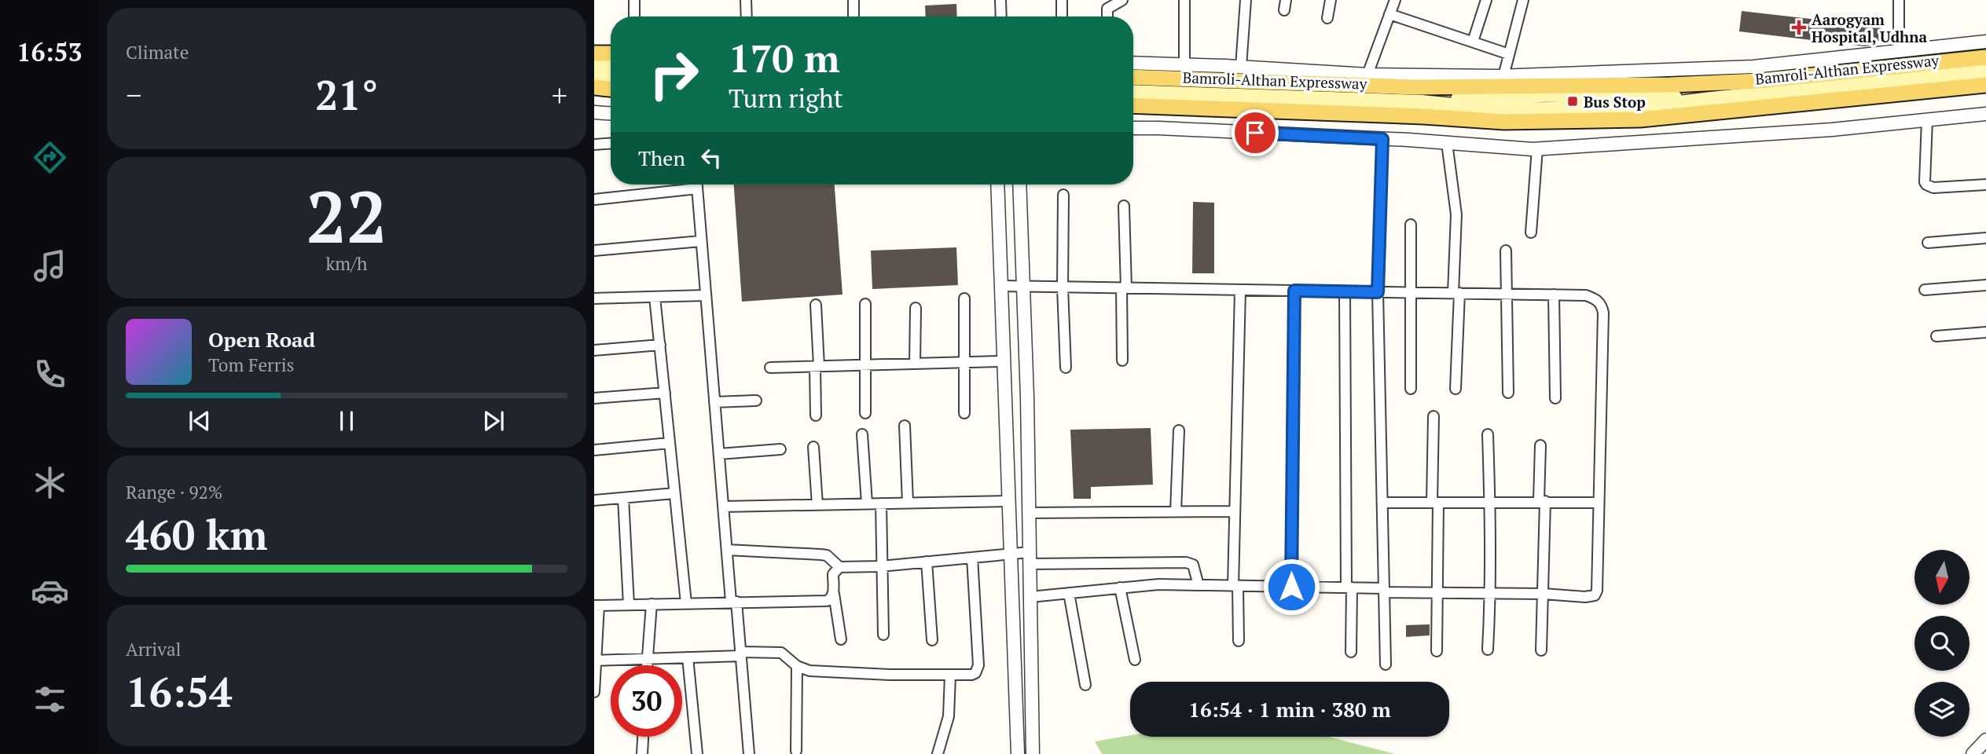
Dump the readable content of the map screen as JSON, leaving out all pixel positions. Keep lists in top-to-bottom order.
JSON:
{
  "streets": {
    "main road": ["Bamroli-Althan Expressway"]
  },
  "places": {
    "health": ["Aarogyam Hospital, Udhna"],
    "transit": ["Bus Stop"]
  },
  "north": "bottom",
  "page": {
    "tabs": "16:53",
    "tile": [
      "Climate",
      ["22", "km/h"],
      ["Range · 92%", "460 km"],
      ["Arrival", "16:54"]
    ],
    "turn": ["170 m", "Turn right"],
    "heat": ["−", "21°", "+"],
    "then": "Then",
    "song": ["Open Road", "Tom Ferris"],
    "limit": "30",
    "trip": "16:54 · 1 min · 380 m"
  }
}
